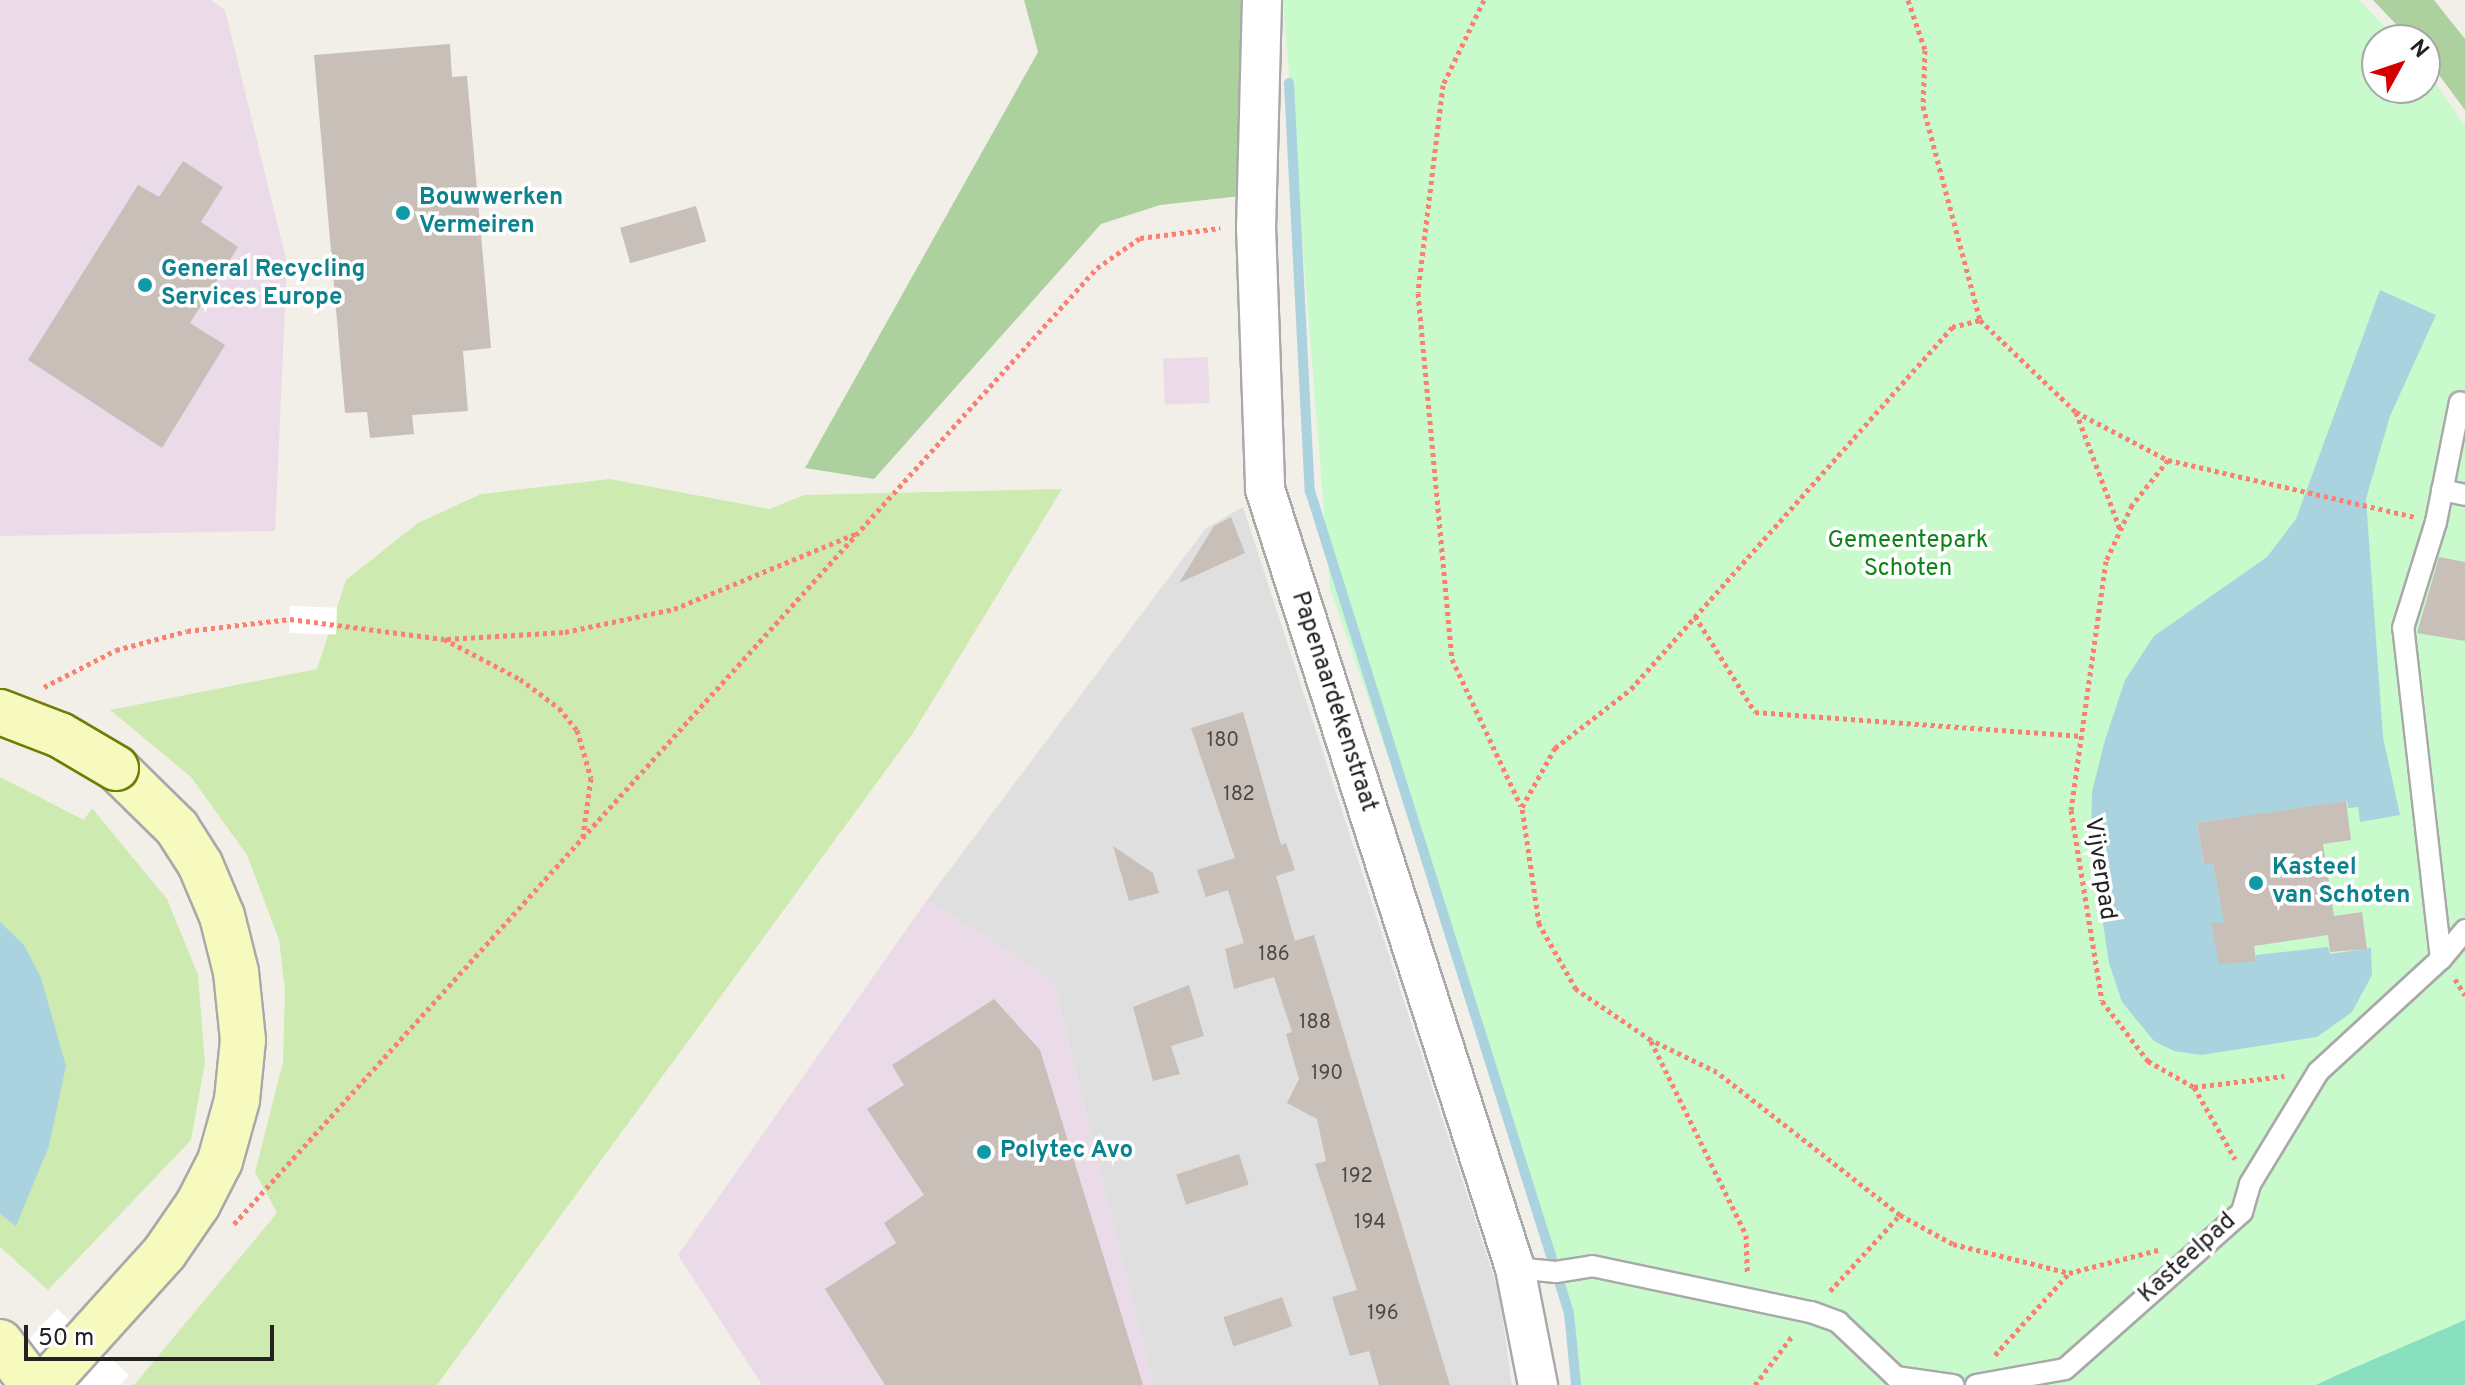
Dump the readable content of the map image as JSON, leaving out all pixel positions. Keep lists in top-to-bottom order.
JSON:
{
  "streets": {
    "street": ["Papenaardekenstraat"],
    "lane": ["Kasteelpad"],
    "path": ["Vijverpad"]
  },
  "parks": ["Gemeentepark Schoten"],
  "places": [
    "Bouwwerken Vermeiren",
    "General Recycling Services Europe",
    "Kasteel van Schoten",
    "Polytec Avo"
  ],
  "house_numbers": [
    "180",
    "182",
    "186",
    "188",
    "190",
    "192",
    "194",
    "196"
  ],
  "scale_bar": "50 m",
  "north": "top right"
}
